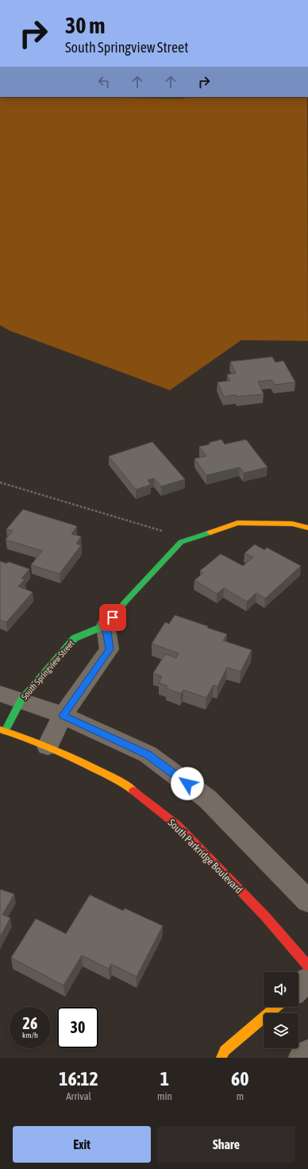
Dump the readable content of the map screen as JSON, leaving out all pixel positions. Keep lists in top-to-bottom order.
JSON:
{
  "streets": {
    "street": ["South Springview Street", "South Parkridge Boulevard"]
  },
  "crossings": [
    ["South Springview Street", "South Parkridge Boulevard"]
  ],
  "page": {
    "turn": ["30 m", "South Springview Street"],
    "speed": "26 km/h",
    "limit": "30",
    "eta": [
      "16:12",
      "Arrival",
      "1",
      "min",
      "60",
      "m"
    ],
    "buttons": ["Exit", "Share"]
  }
}
